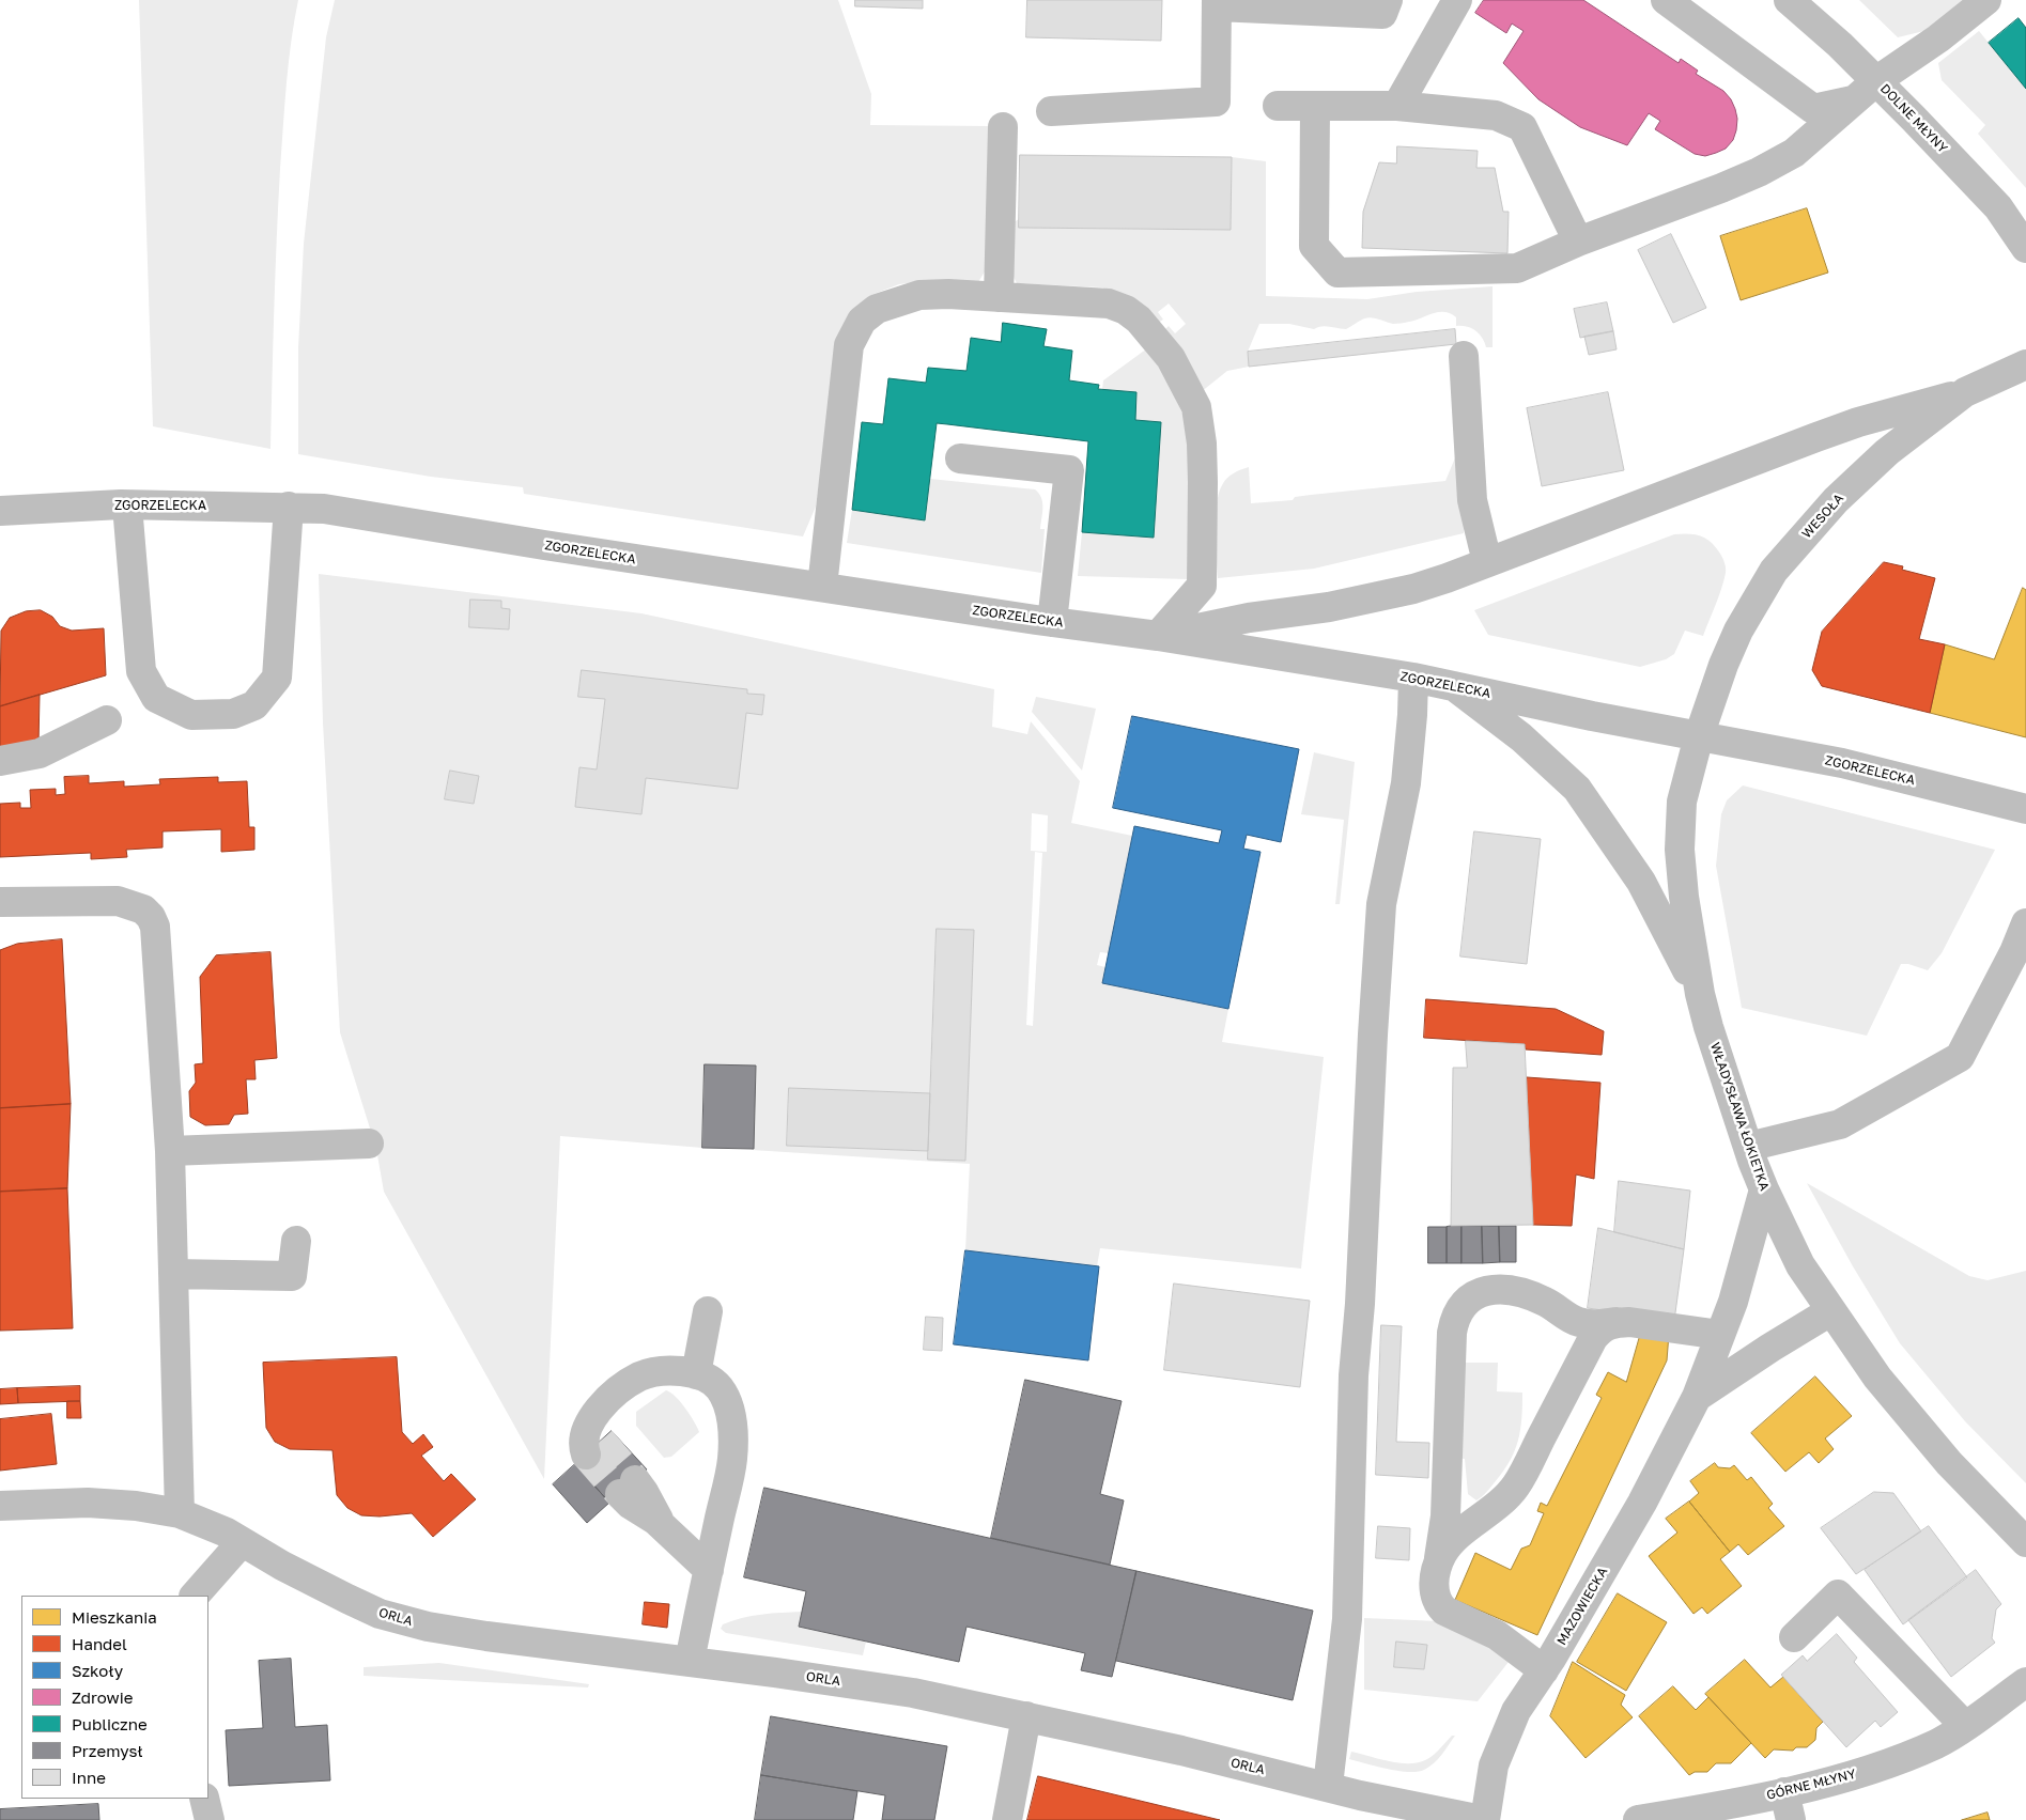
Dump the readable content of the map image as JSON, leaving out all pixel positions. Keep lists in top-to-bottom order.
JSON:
{
  "streets": {
    "street": [
      "DOLNE MŁYNY",
      "ZGORZELECKA",
      "WESOŁA",
      "WŁADYSŁAWA ŁOKIETKA",
      "MAZOWIECKA",
      "ORLA",
      "GÓRNE MŁYNY"
    ]
  },
  "crossings": [
    ["ZGORZELECKA", "WESOŁA"],
    ["ZGORZELECKA", "WŁADYSŁAWA ŁOKIETKA"],
    ["WESOŁA", "WŁADYSŁAWA ŁOKIETKA"],
    ["WŁADYSŁAWA ŁOKIETKA", "MAZOWIECKA"],
    ["MAZOWIECKA", "ORLA"]
  ],
  "legend": [
    "Mieszkania",
    "Handel",
    "Szkoły",
    "Zdrowie",
    "Publiczne",
    "Przemysł",
    "Inne"
  ]
}
